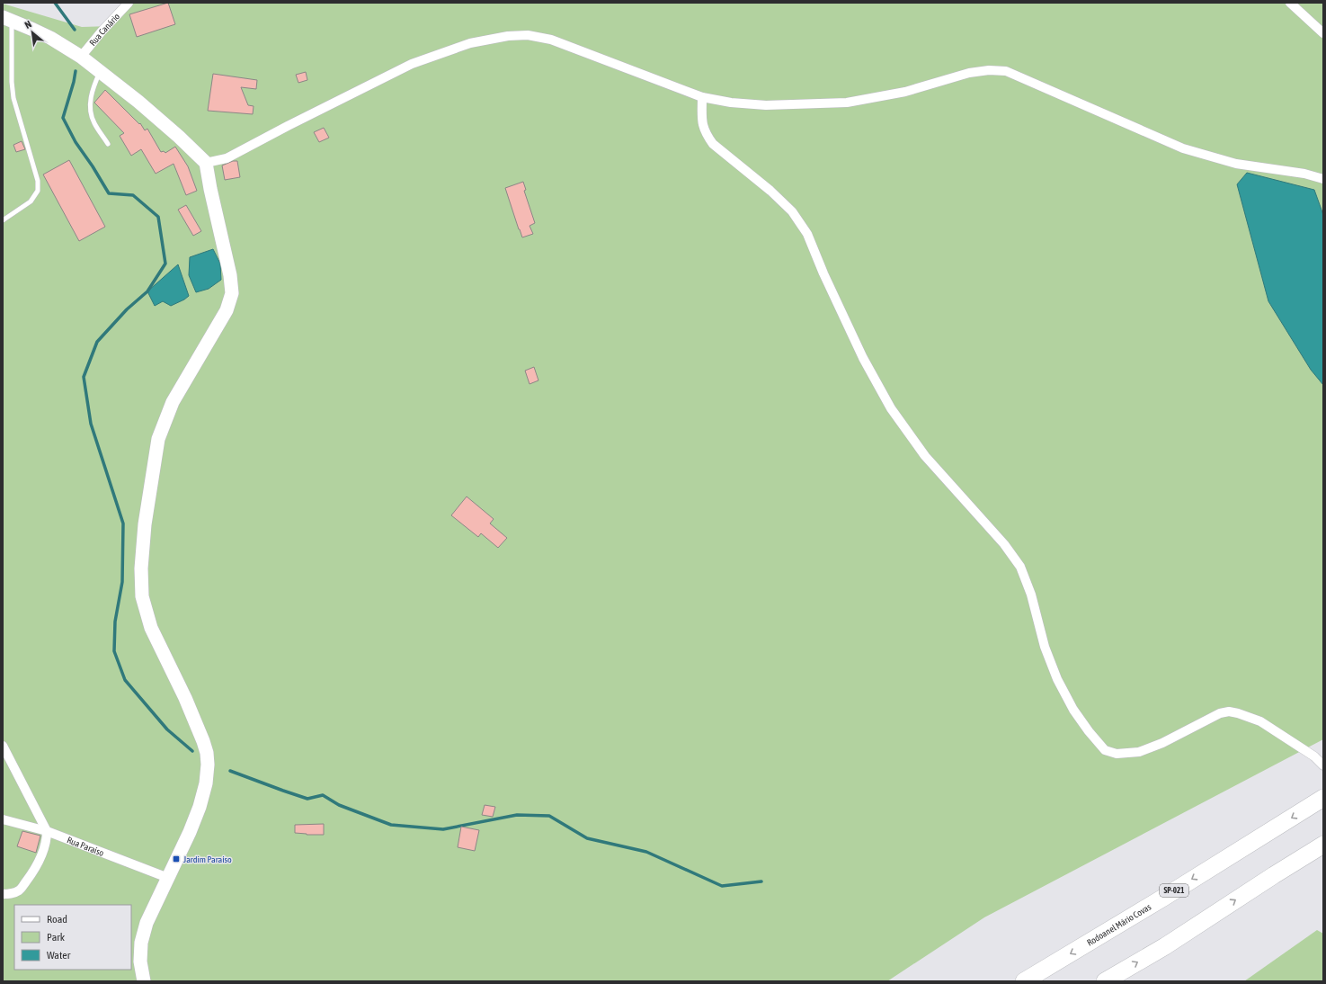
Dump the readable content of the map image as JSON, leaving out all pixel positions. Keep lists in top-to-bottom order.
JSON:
{
  "streets": {
    "highway": ["SP-021", "Rodoanel Mário Covas"],
    "street": ["Rua Canário", "Rua Paraíso"]
  },
  "places": {
    "transit": ["Jardim Paraíso"]
  },
  "legend": ["Road", "Park", "Water"],
  "north": "top left"
}
